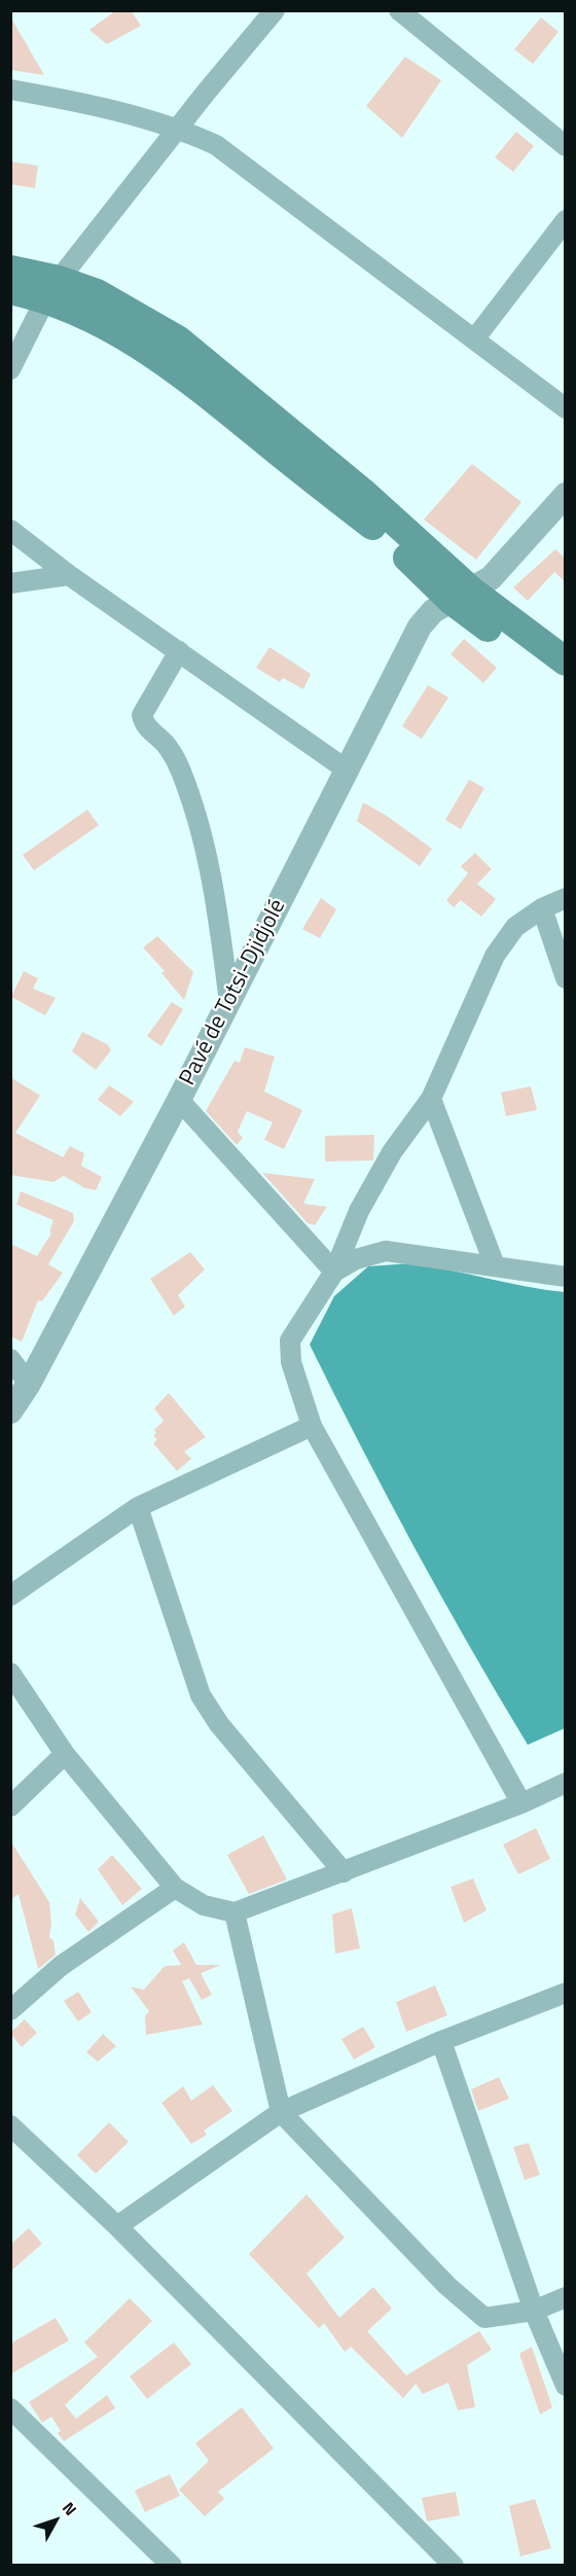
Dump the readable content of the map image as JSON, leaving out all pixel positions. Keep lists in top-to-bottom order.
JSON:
{
  "streets": {
    "street": ["Pavé de Totsi-Djidjolé"]
  },
  "north": "top right"
}
